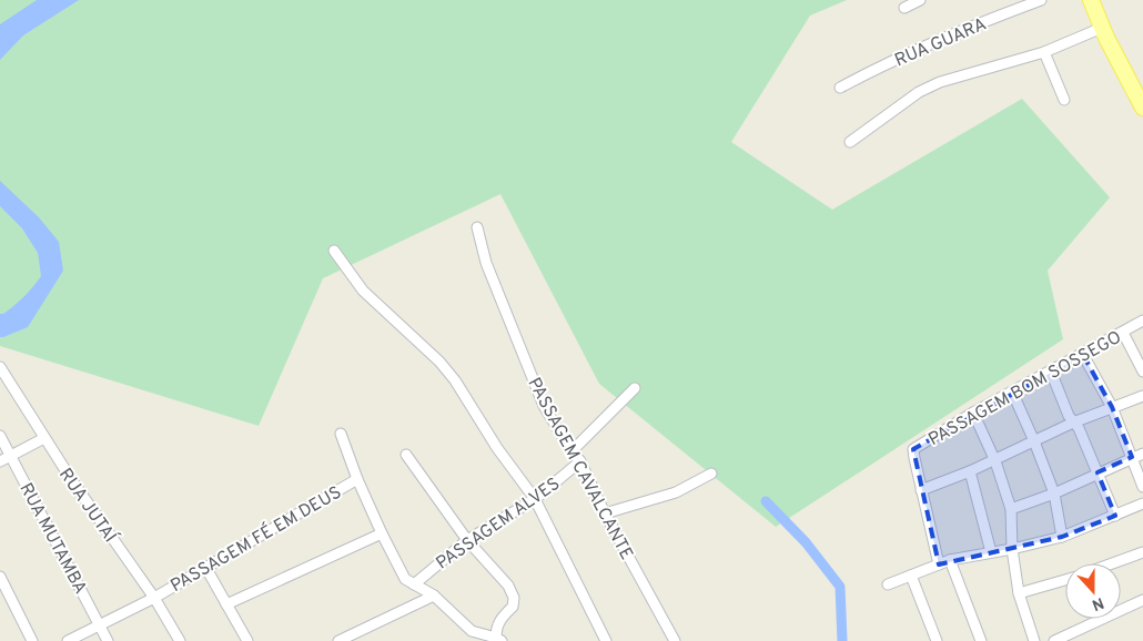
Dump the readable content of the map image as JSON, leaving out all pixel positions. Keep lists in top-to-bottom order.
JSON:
{
  "streets": {
    "street": [
      "RUA GUARA",
      "PASSAGEM BOM SOSSEGO",
      "PASSAGEM CAVALCANTE",
      "RUA JUTAÍ",
      "PASSAGEM ALVES",
      "RUA MUTAMBA",
      "PASSAGEM FÉ EM DEUS"
    ]
  },
  "crossings": [
    ["PASSAGEM CAVALCANTE", "PASSAGEM ALVES"],
    ["RUA JUTAÍ", "PASSAGEM FÉ EM DEUS"],
    ["RUA MUTAMBA", "PASSAGEM FÉ EM DEUS"]
  ],
  "north": "bottom"
}
